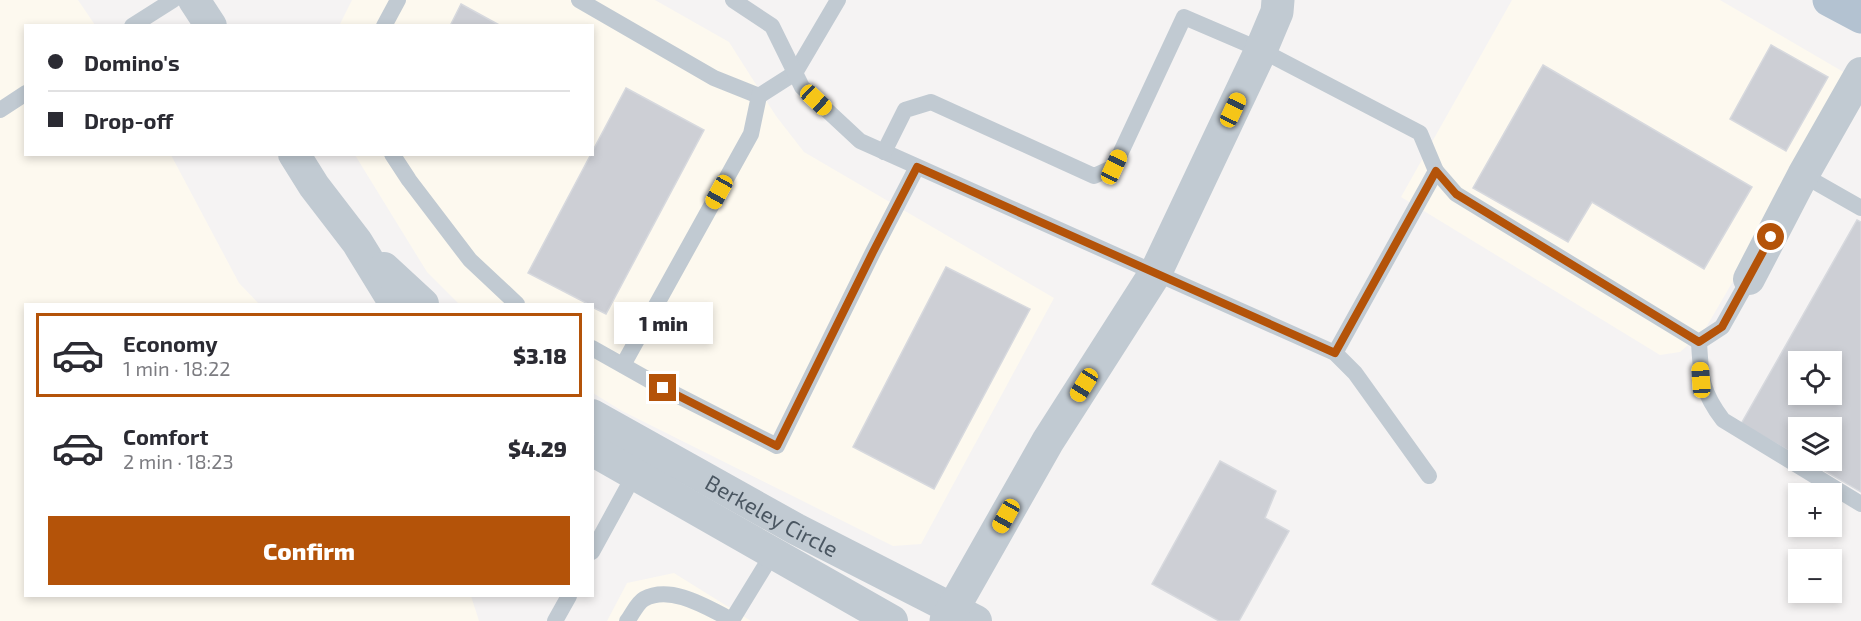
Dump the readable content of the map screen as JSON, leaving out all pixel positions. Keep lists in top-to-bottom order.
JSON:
{
  "streets": {
    "street": ["Berkeley Circle"]
  },
  "page": {
    "banner": ["Domino's", "Drop-off"],
    "bubble": "1 min",
    "list": [
      {
        "name": "Economy",
        "note": "1 min · 18:22",
        "value": "$3.18"
      },
      {
        "name": "Comfort",
        "note": "2 min · 18:23",
        "value": "$4.29"
      }
    ],
    "map_buttons": ["+", "−"],
    "buttons": "Confirm"
  }
}
